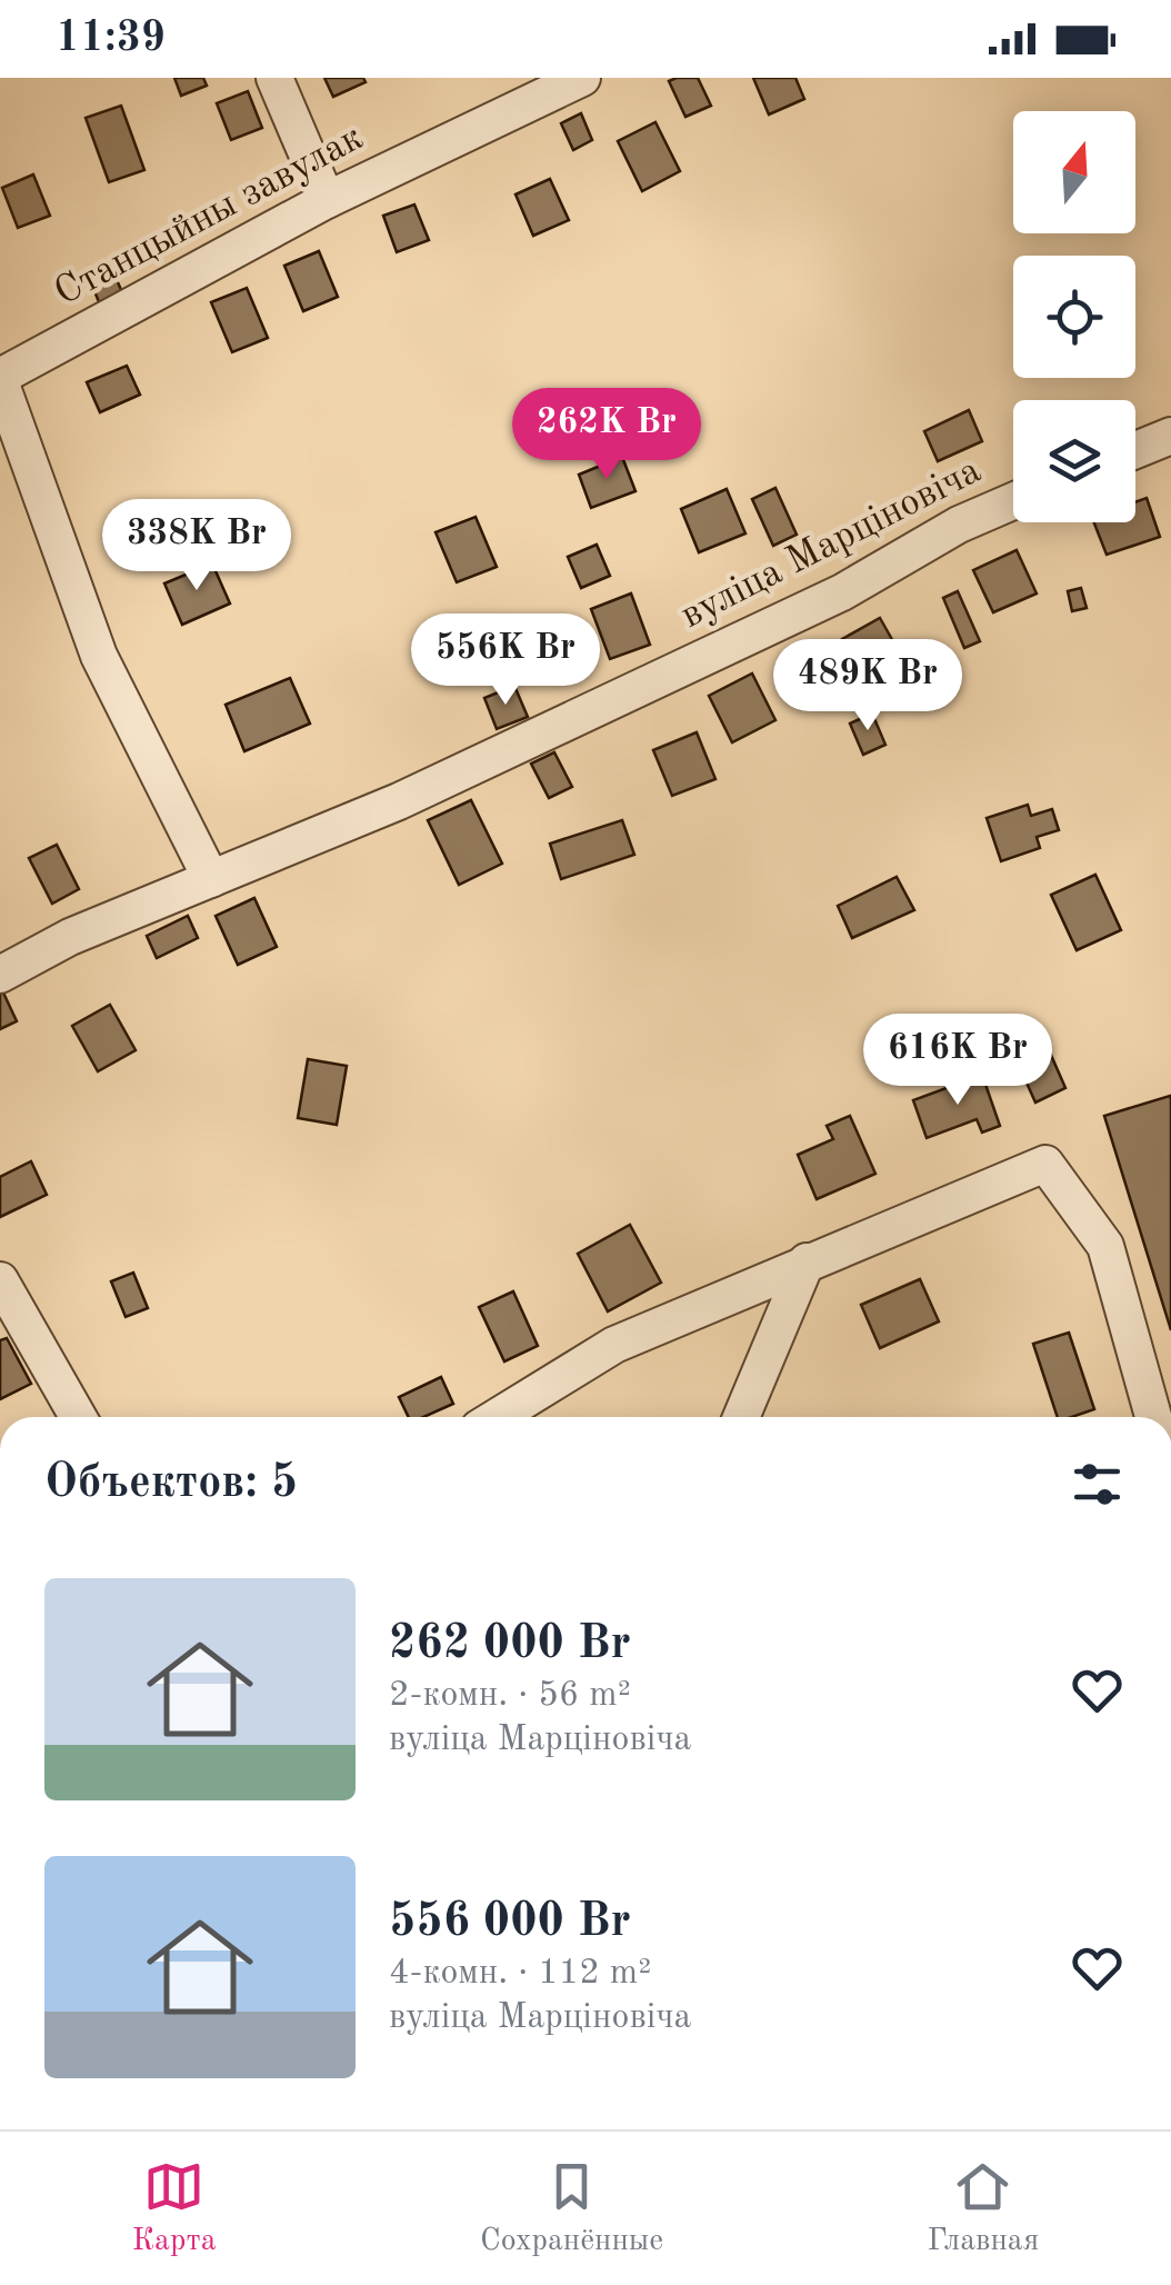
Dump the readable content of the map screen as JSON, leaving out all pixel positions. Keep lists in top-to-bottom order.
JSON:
{
  "streets": {
    "street": ["Станцыйны завулак", "вуліца Марціновіча"]
  },
  "north": "top",
  "page": {
    "status": "11:39",
    "price": [
      "262K Br",
      "338K Br",
      "556K Br",
      "489K Br",
      "616K Br"
    ],
    "heading": "Объектов: 5",
    "list": [
      {
        "name": "262 000 Br",
        "note": "2-комн. · 56 m² · вуліца Марціновіча"
      },
      {
        "name": "556 000 Br",
        "note": "4-комн. · 112 m² · вуліца Марціновіча"
      }
    ],
    "tabs": ["Карта", "Сохранённые", "Главная"]
  }
}
